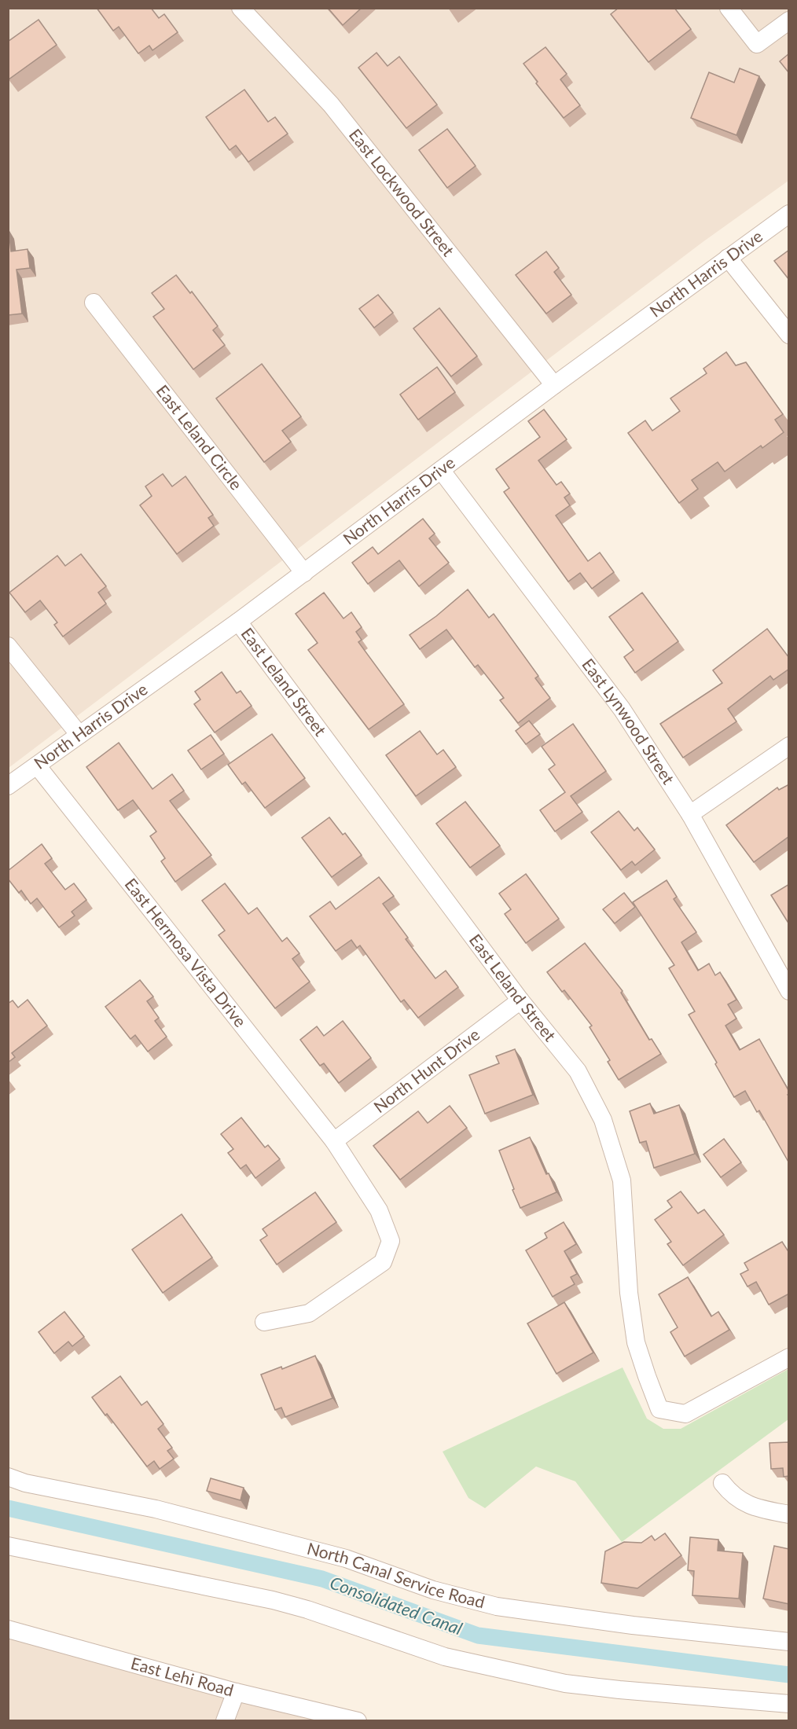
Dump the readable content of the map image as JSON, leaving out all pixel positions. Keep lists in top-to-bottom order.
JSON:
{
  "streets": {
    "street": [
      "East Lockwood Street",
      "North Harris Drive",
      "East Leland Circle",
      "East Leland Street",
      "East Lynwood Street",
      "East Hermosa Vista Drive",
      "North Hunt Drive",
      "North Canal Service Road",
      "East Lehi Road"
    ]
  },
  "crossings": [
    ["East Lockwood Street", "North Harris Drive"],
    ["North Harris Drive", "East Leland Circle"],
    ["North Harris Drive", "East Leland Street"],
    ["North Harris Drive", "East Lynwood Street"],
    ["North Harris Drive", "East Hermosa Vista Drive"],
    ["East Leland Street", "North Hunt Drive"],
    ["East Hermosa Vista Drive", "North Hunt Drive"]
  ],
  "water": ["Consolidated Canal"]
}
